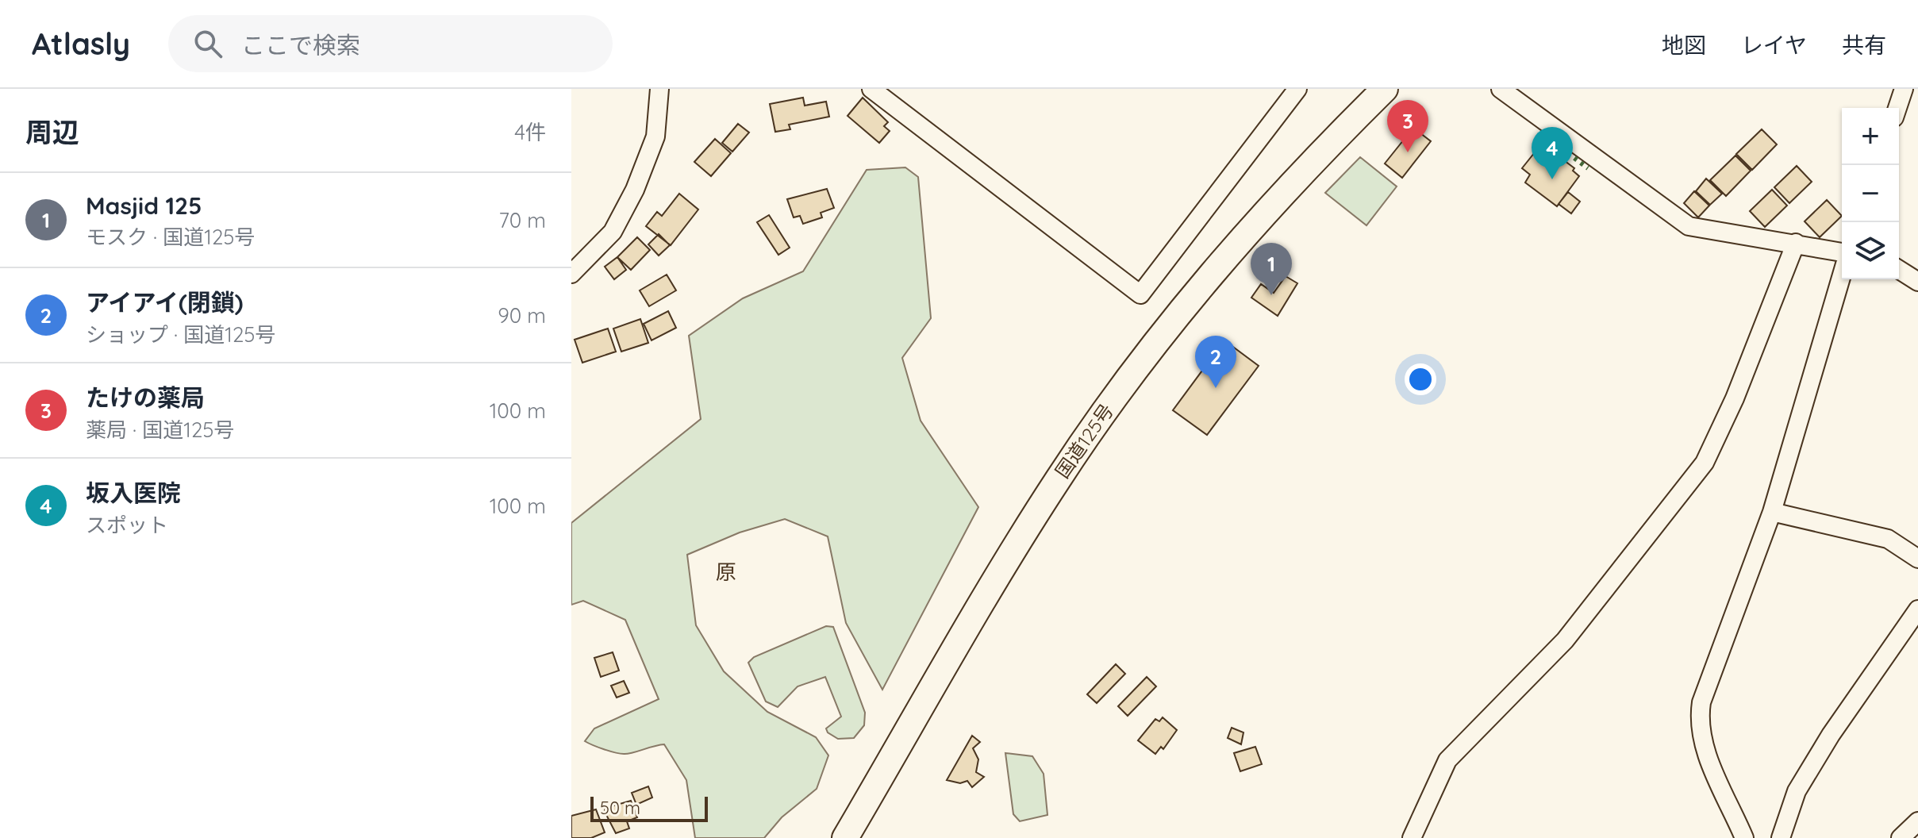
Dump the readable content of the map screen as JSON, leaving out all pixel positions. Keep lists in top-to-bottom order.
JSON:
{
  "streets": {
    "highway": ["国道125号"]
  },
  "districts": ["原"],
  "scale_bar": "50 m",
  "page": {
    "header": "Atlasly",
    "search": "ここで検索",
    "nav": ["地図", "レイヤ", "共有"],
    "heading": ["周辺", "4件"],
    "pins": [
      "3",
      "4",
      "1",
      "2"
    ],
    "map_buttons": ["+", "−"],
    "list": [
      {
        "mark": "1",
        "name": "Masjid 125",
        "note": "モスク · 国道125号",
        "value": "70 m"
      },
      {
        "mark": "2",
        "name": "アイアイ(閉鎖)",
        "note": "ショップ · 国道125号",
        "value": "90 m"
      },
      {
        "mark": "3",
        "name": "たけの薬局",
        "note": "薬局 · 国道125号",
        "value": "100 m"
      },
      {
        "mark": "4",
        "name": "坂入医院",
        "note": "スポット",
        "value": "100 m"
      }
    ],
    "scale": "50 m"
  }
}
